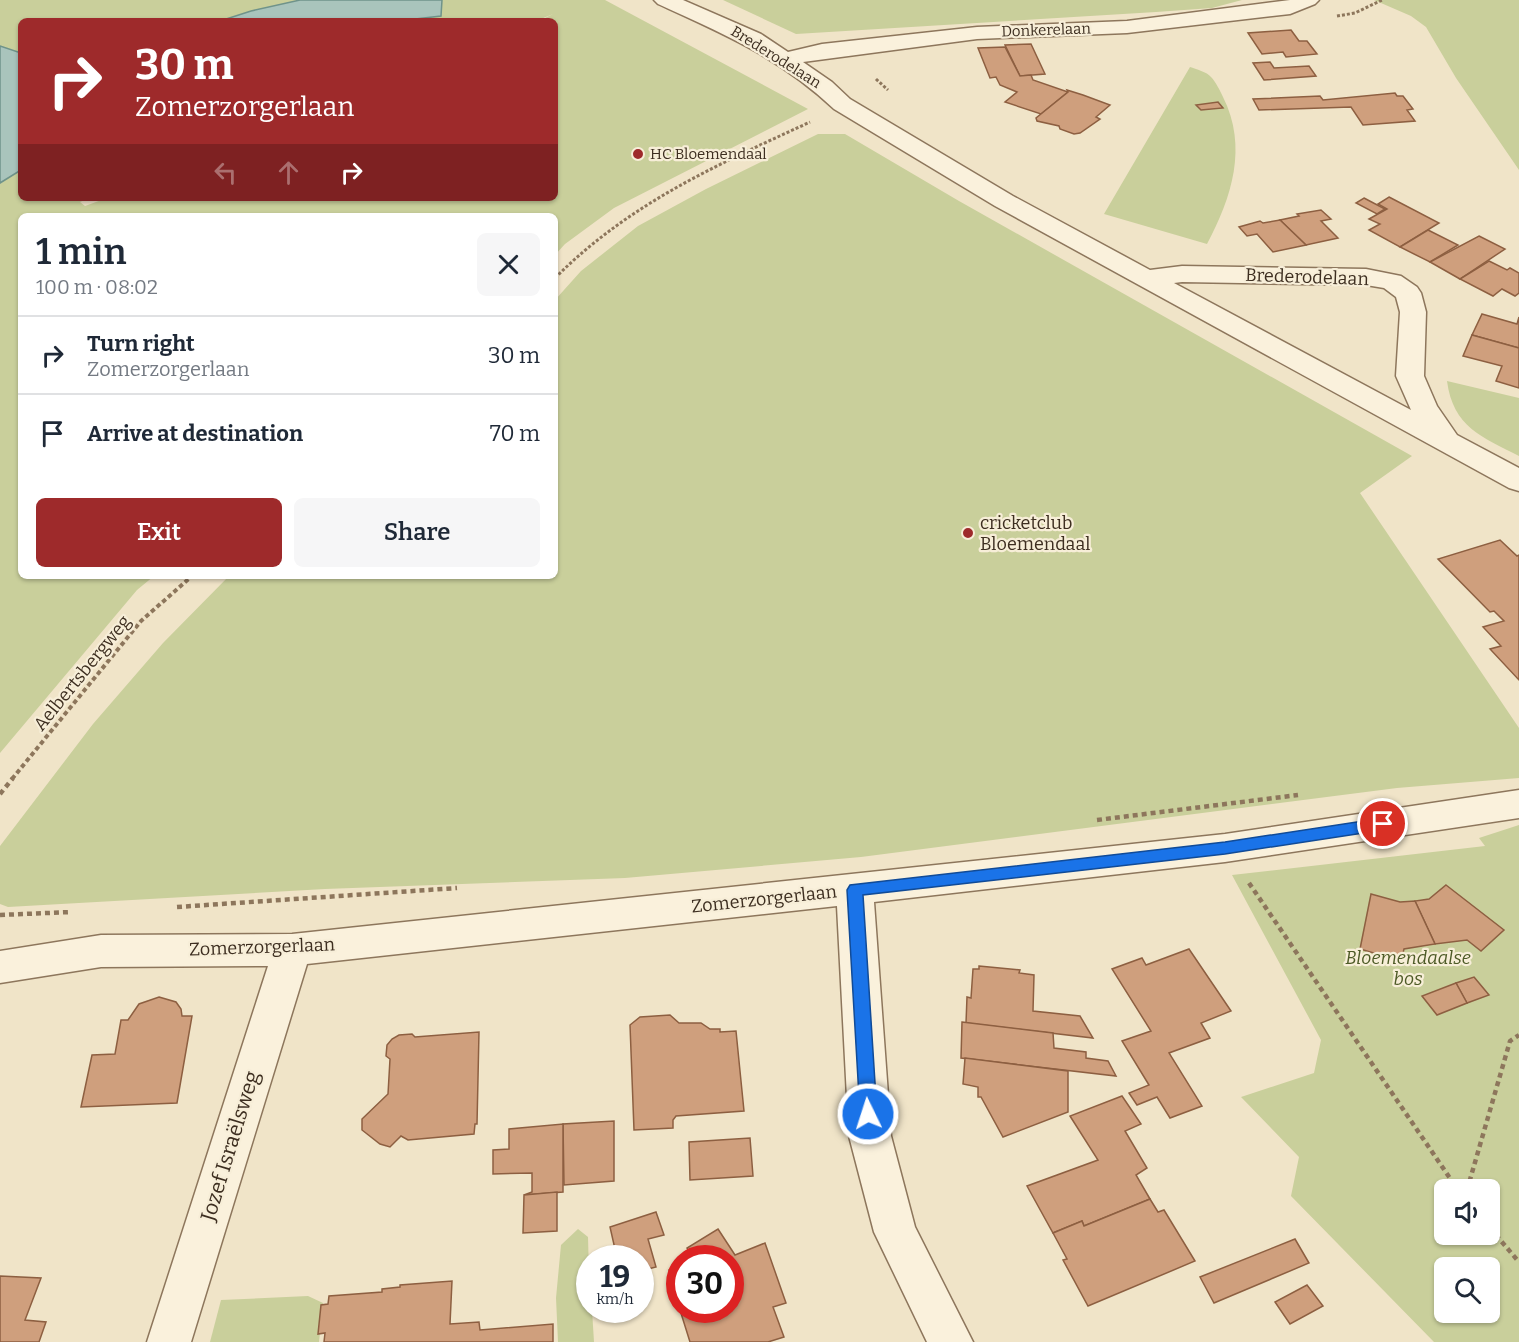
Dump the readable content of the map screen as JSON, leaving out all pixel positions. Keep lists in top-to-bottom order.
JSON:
{
  "streets": {
    "street": [
      "Donkerelaan",
      "Brederodelaan",
      "Zomerzorgerlaan",
      "Jozef Israëlsweg"
    ],
    "path": ["Aelbertsbergweg"]
  },
  "crossings": [
    ["Donkerelaan", "Brederodelaan"],
    ["Zomerzorgerlaan", "Jozef Israëlsweg"]
  ],
  "parks": ["Bloemendaalse bos"],
  "places": ["HC Bloemendaal", "cricketclub Bloemendaal"],
  "page": {
    "turn": ["30 m", "Zomerzorgerlaan"],
    "heading": ["1 min", "100 m · 08:02"],
    "list": [
      {
        "name": "Turn right",
        "note": "Zomerzorgerlaan",
        "value": "30 m"
      },
      {
        "name": "Arrive at destination",
        "value": "70 m"
      }
    ],
    "buttons": ["Exit", "Share"],
    "speed": "19 km/h",
    "limit": "30"
  }
}
